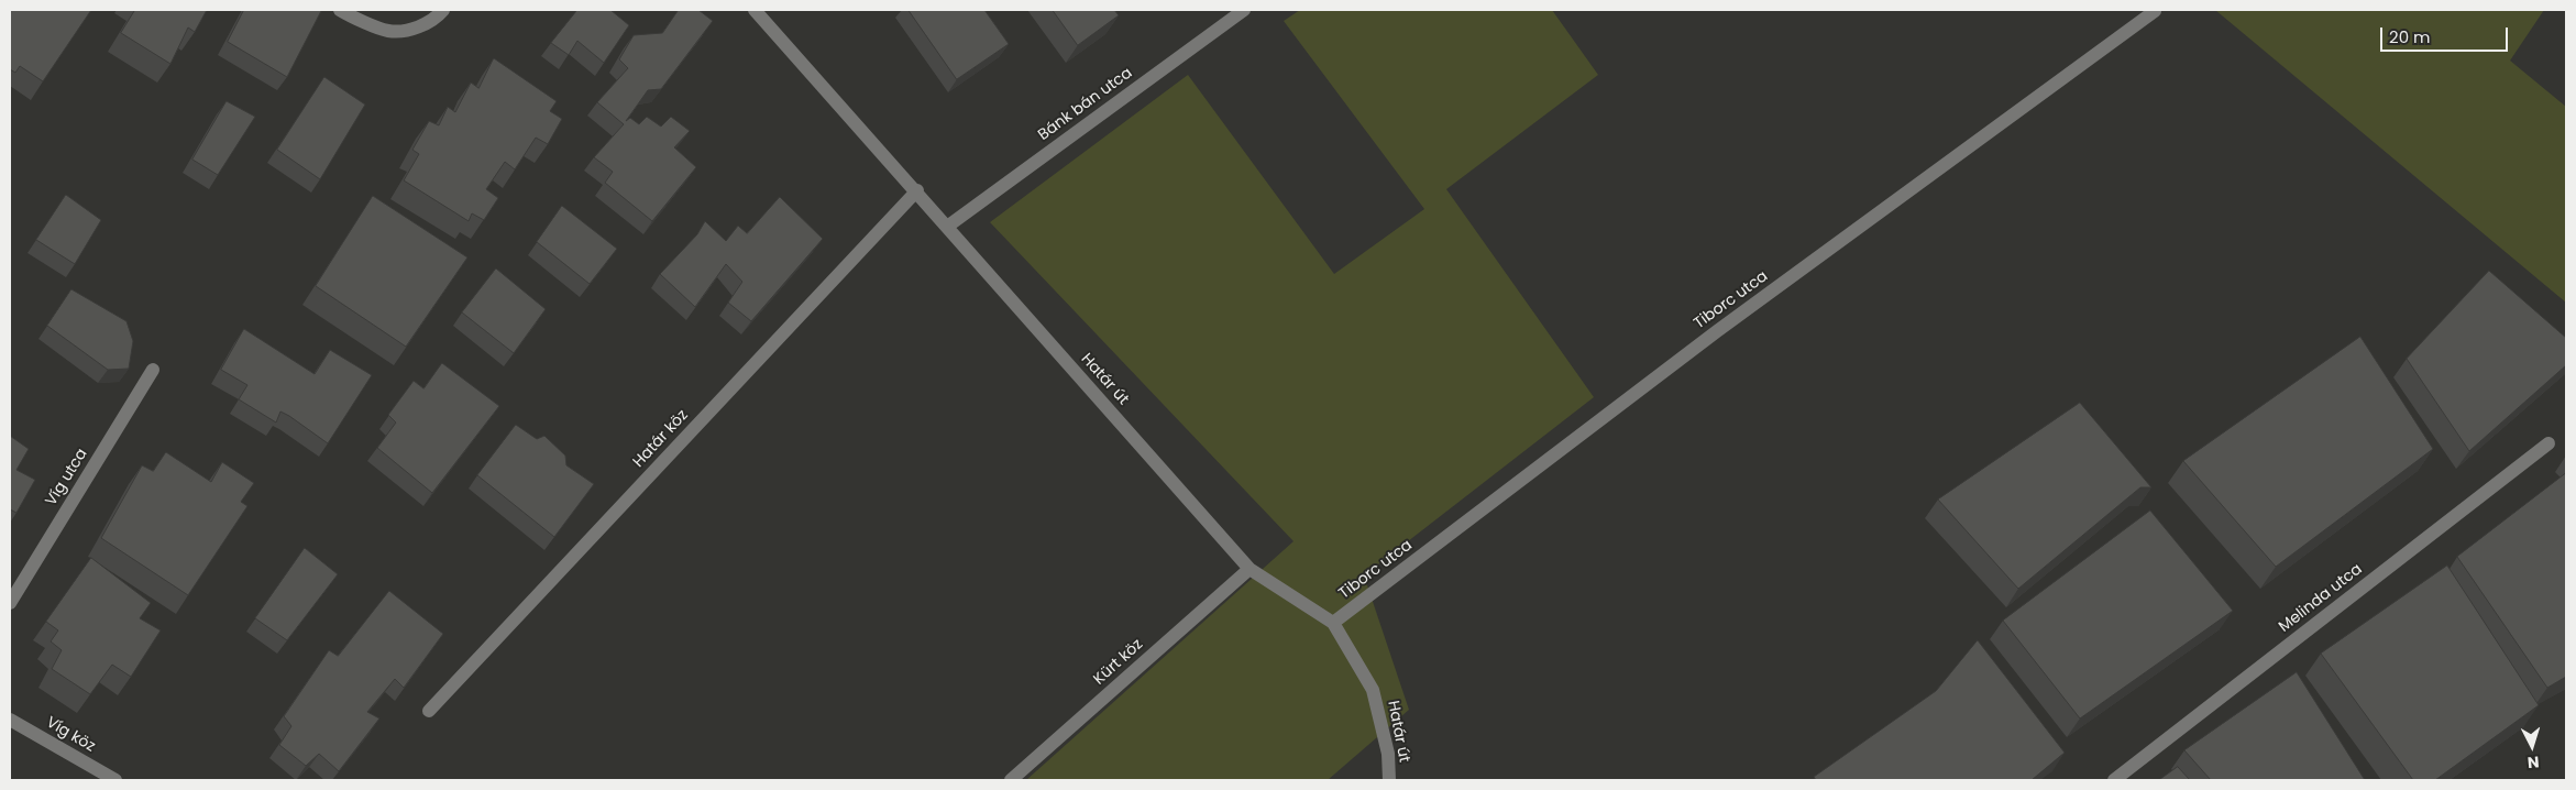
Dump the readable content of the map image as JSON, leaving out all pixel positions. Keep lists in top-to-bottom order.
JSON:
{
  "streets": {
    "street": [
      "Bánk bán utca",
      "Tiborc utca",
      "Határ út",
      "Határ köz",
      "Víg utca",
      "Melinda utca",
      "Kürt köz",
      "Víg köz"
    ]
  },
  "crossings": [
    ["Bánk bán utca", "Határ út"],
    ["Tiborc utca", "Határ út"],
    ["Határ út", "Határ köz"],
    ["Határ út", "Kürt köz"]
  ],
  "scale_bar": "20 m",
  "north": "bottom"
}
